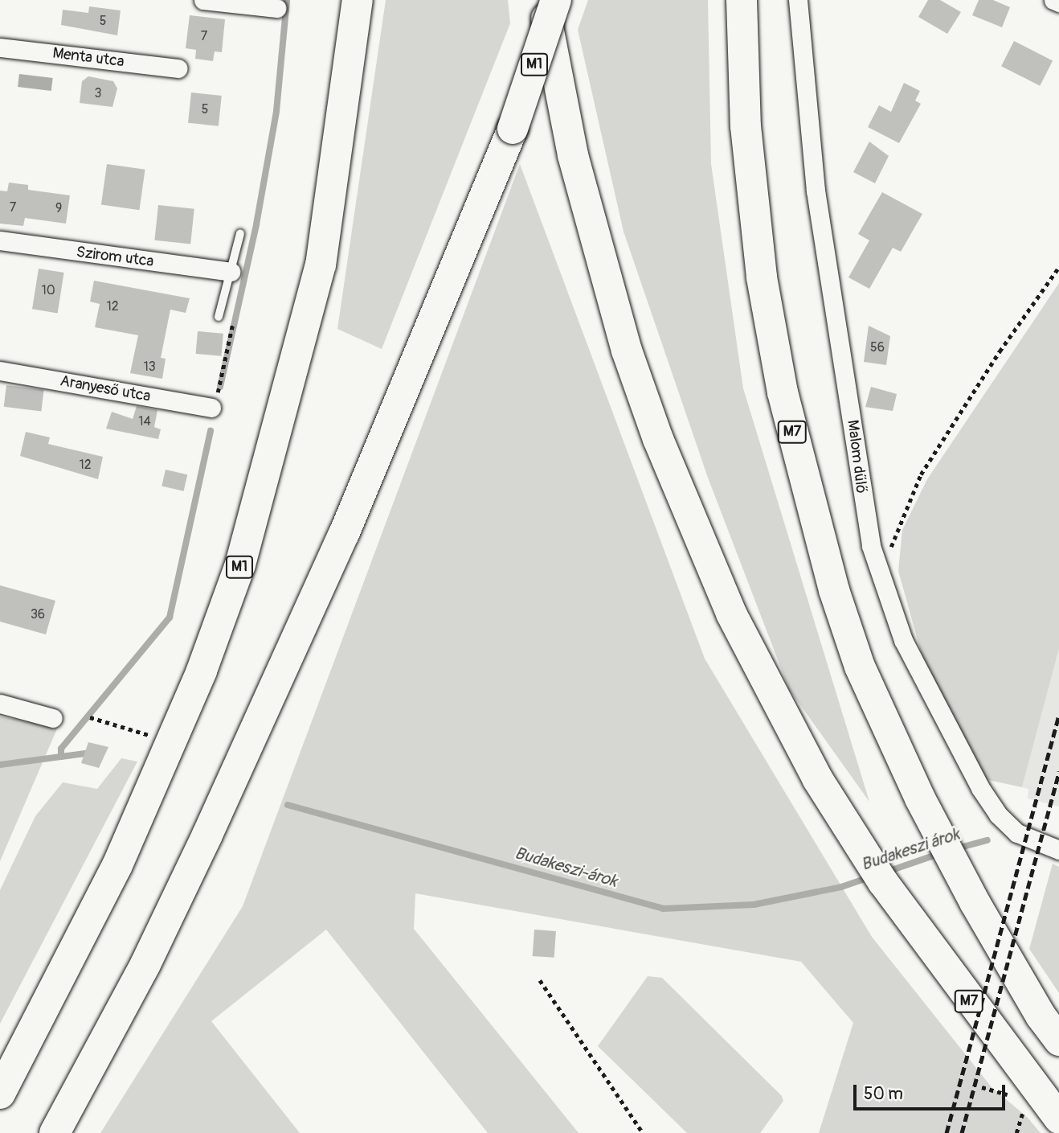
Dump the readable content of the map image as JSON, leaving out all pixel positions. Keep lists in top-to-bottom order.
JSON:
{
  "streets": {
    "highway": ["M1", "M7"],
    "street": [
      "Menta utca",
      "Szirom utca",
      "Aranyeső utca",
      "Malom dűlő"
    ]
  },
  "water": ["Budakeszi árok", "Budakeszi-árok"],
  "house_numbers": [
    "5",
    "7",
    "3",
    "5",
    "7",
    "9",
    "10",
    "12",
    "56",
    "13",
    "14",
    "12",
    "36"
  ],
  "scale_bar": "50 m"
}
